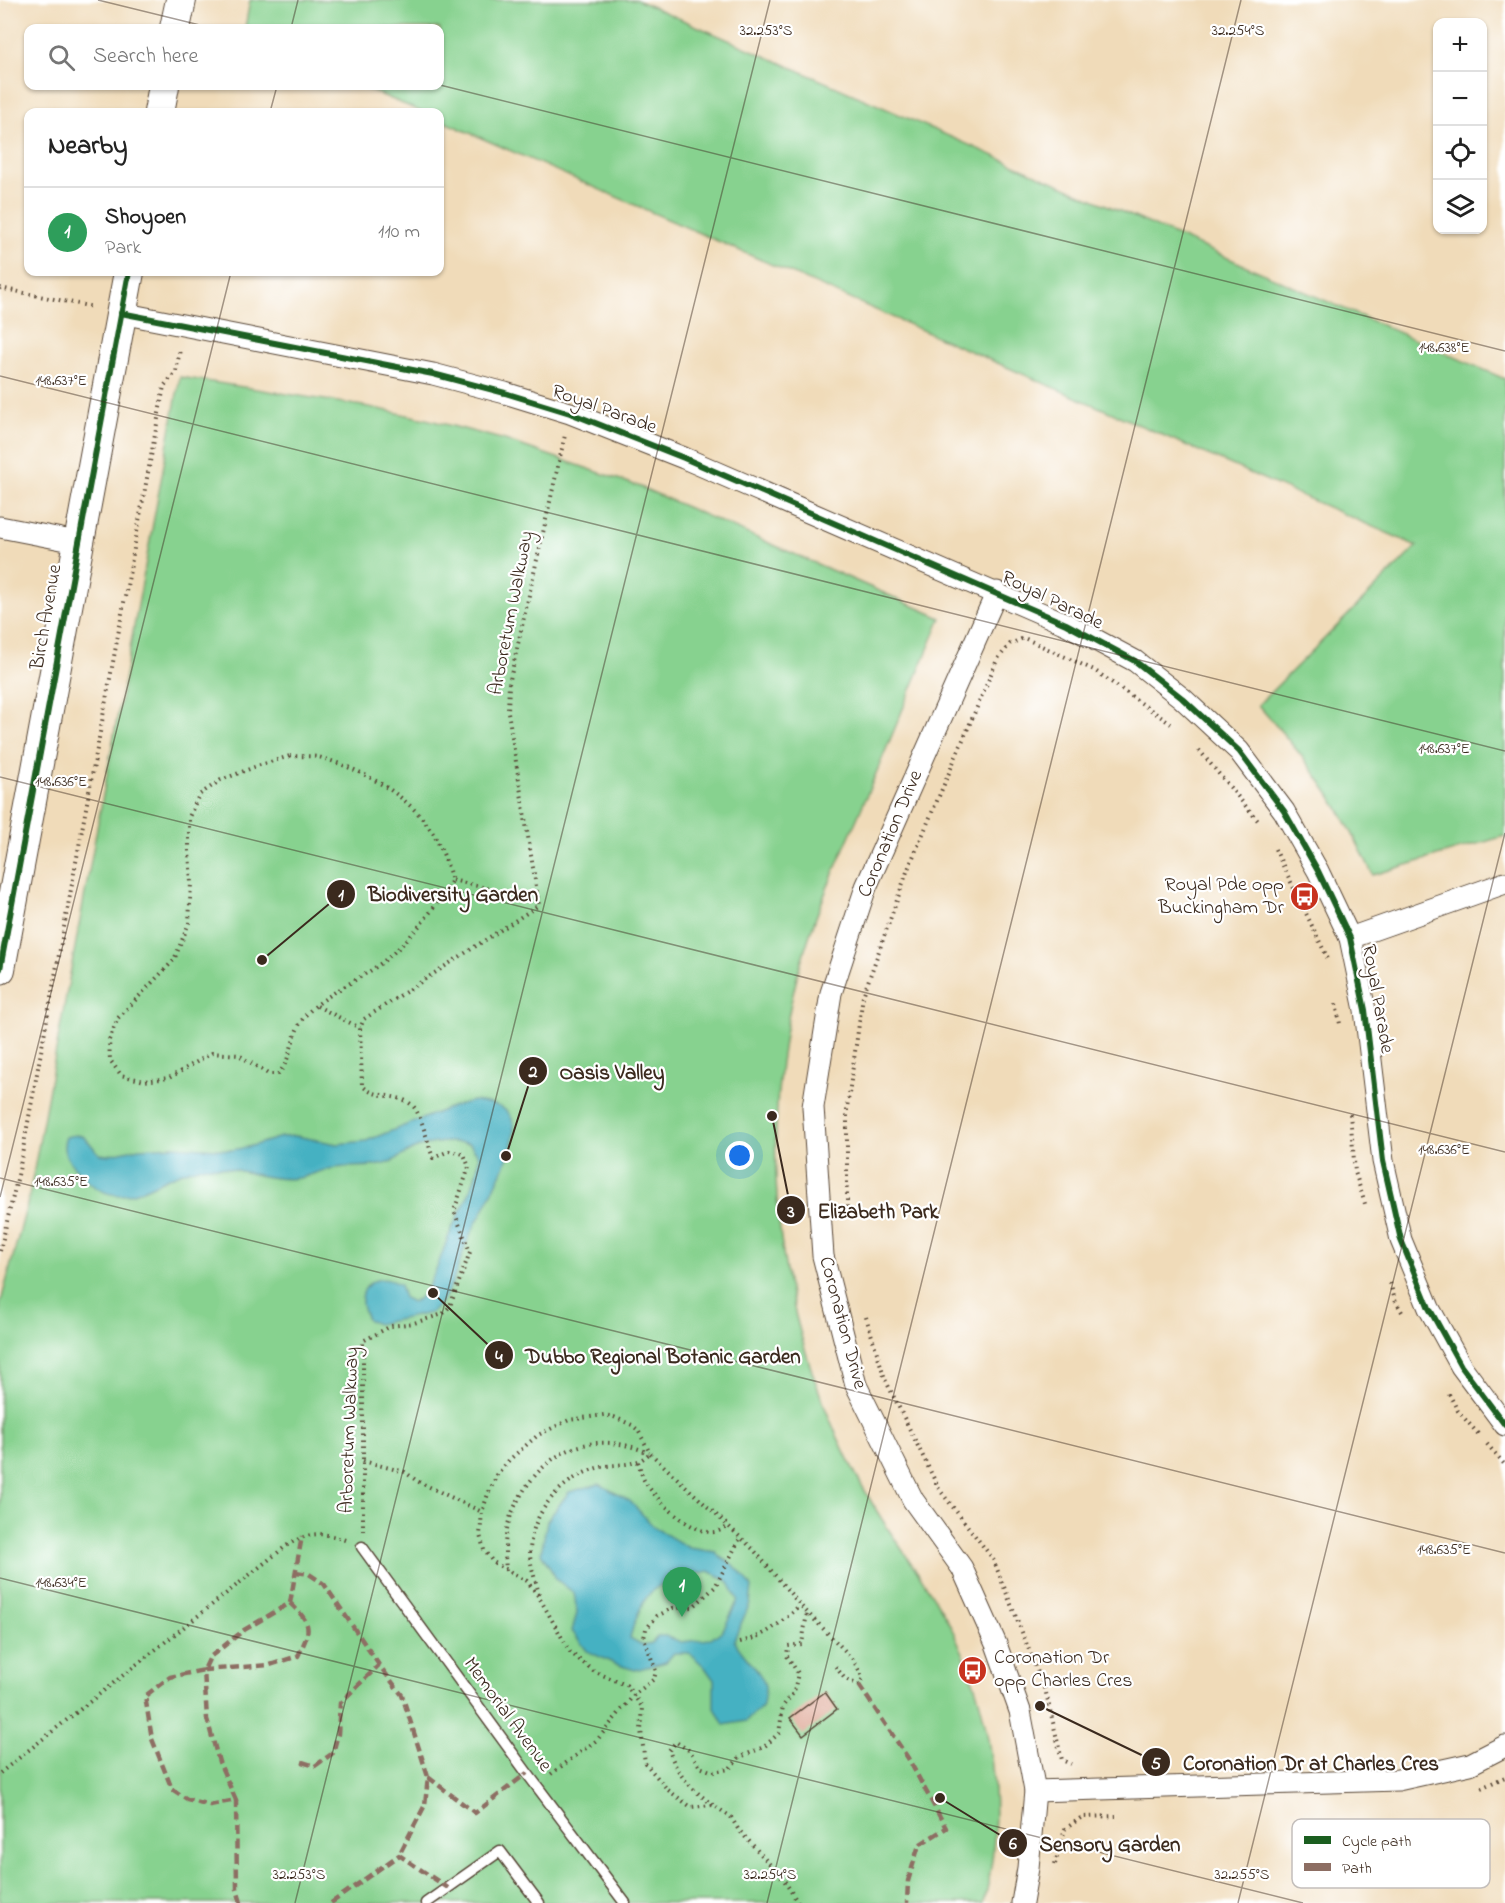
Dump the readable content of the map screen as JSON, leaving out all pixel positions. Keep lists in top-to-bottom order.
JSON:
{
  "streets": {
    "street": ["Royal Parade", "Birch Avenue", "Coronation Drive"],
    "lane": ["Memorial Avenue"],
    "path": ["Arboretum Walkway"]
  },
  "crossings": [
    ["Royal Parade", "Arboretum Walkway"],
    ["Royal Parade", "Birch Avenue"],
    ["Royal Parade", "Coronation Drive"],
    ["Arboretum Walkway", "Memorial Avenue"]
  ],
  "places": {
    "bus stop": ["Royal Pde opp Buckingham Dr", "Coronation Dr opp Charles Cres"],
    "other": [
      "Biodiversity Garden",
      "Elizabeth Park",
      "Oasis Valley",
      "Dubbo Regional Botanic Garden",
      "Coronation Dr at Charles Cres",
      "Sensory Garden"
    ]
  },
  "legend": ["Cycle path", "Path"],
  "page": {
    "map_buttons": ["+", "−"],
    "search": "Search here",
    "heading": "Nearby",
    "list": [
      {
        "mark": "1",
        "name": "Shoyoen",
        "note": "Park",
        "value": "110 m"
      }
    ],
    "pins": "1"
  },
  "coordinates": [
    "32.253°S",
    "32.254°S",
    "148.638°E",
    "148.637°E",
    "148.636°E",
    "148.635°E",
    "148.634°E",
    "32.255°S"
  ]
}
